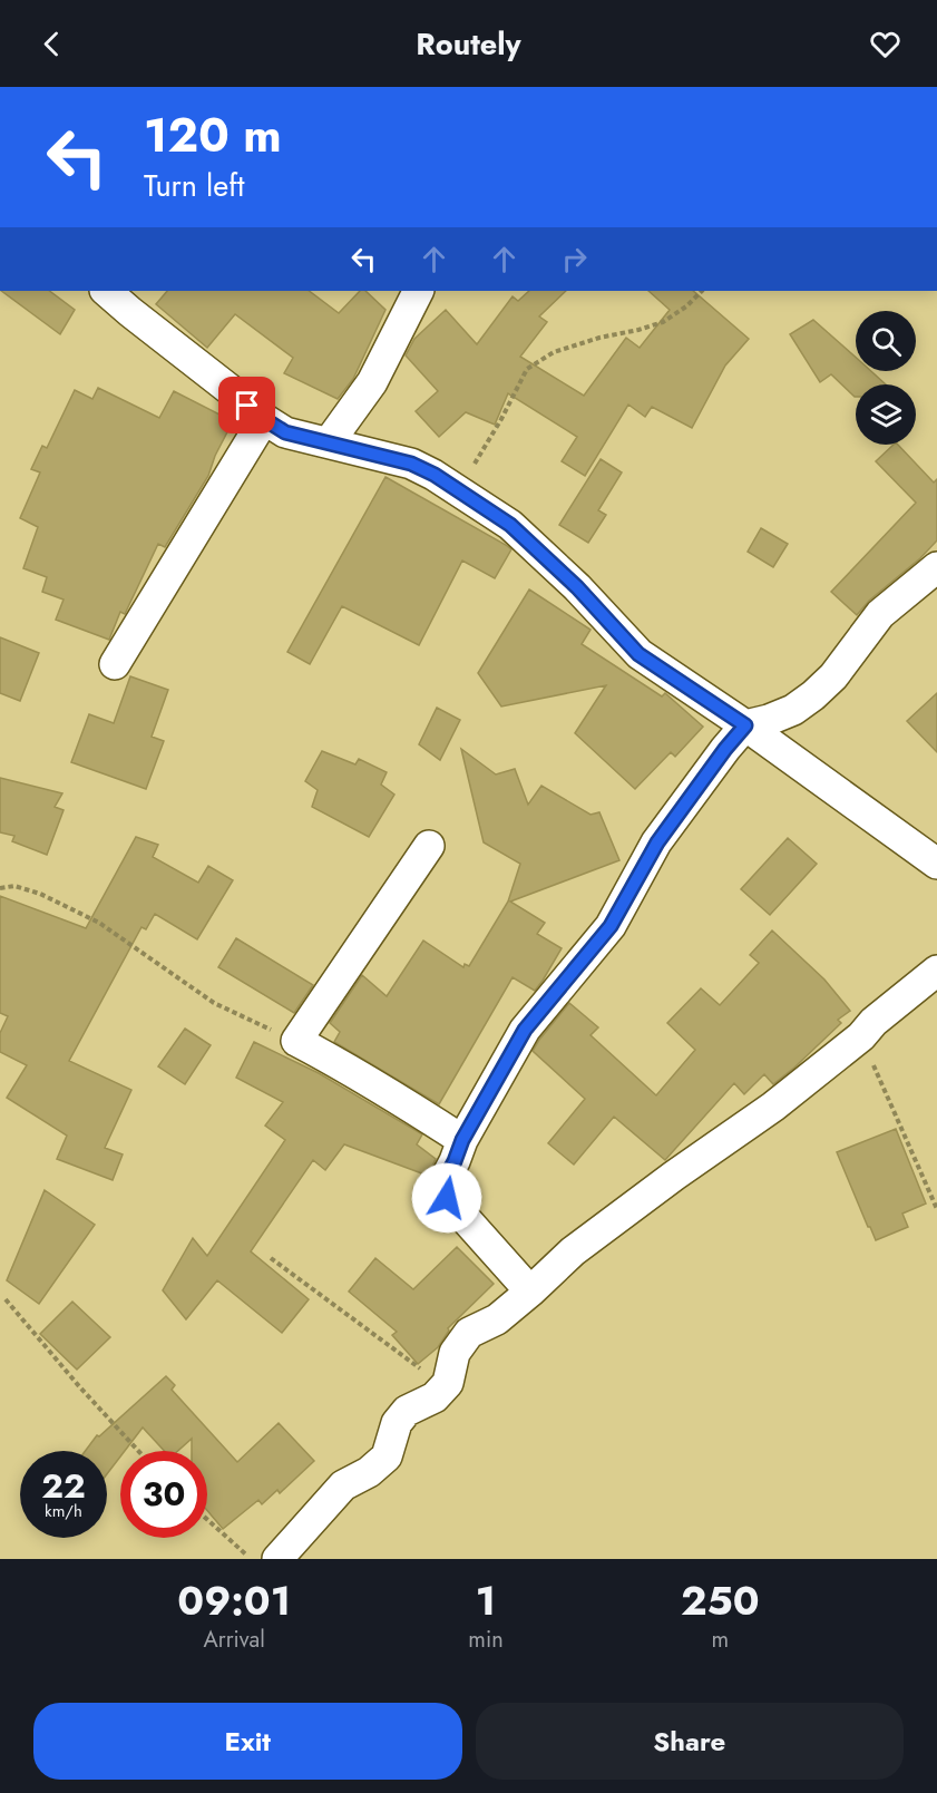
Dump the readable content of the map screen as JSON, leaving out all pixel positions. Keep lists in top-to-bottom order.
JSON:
{
  "page": {
    "header": "Routely",
    "turn": ["120 m", "Turn left"],
    "speed": "22 km/h",
    "limit": "30",
    "eta": [
      "09:01",
      "Arrival",
      "1",
      "min",
      "250",
      "m"
    ],
    "buttons": ["Exit", "Share"]
  }
}
